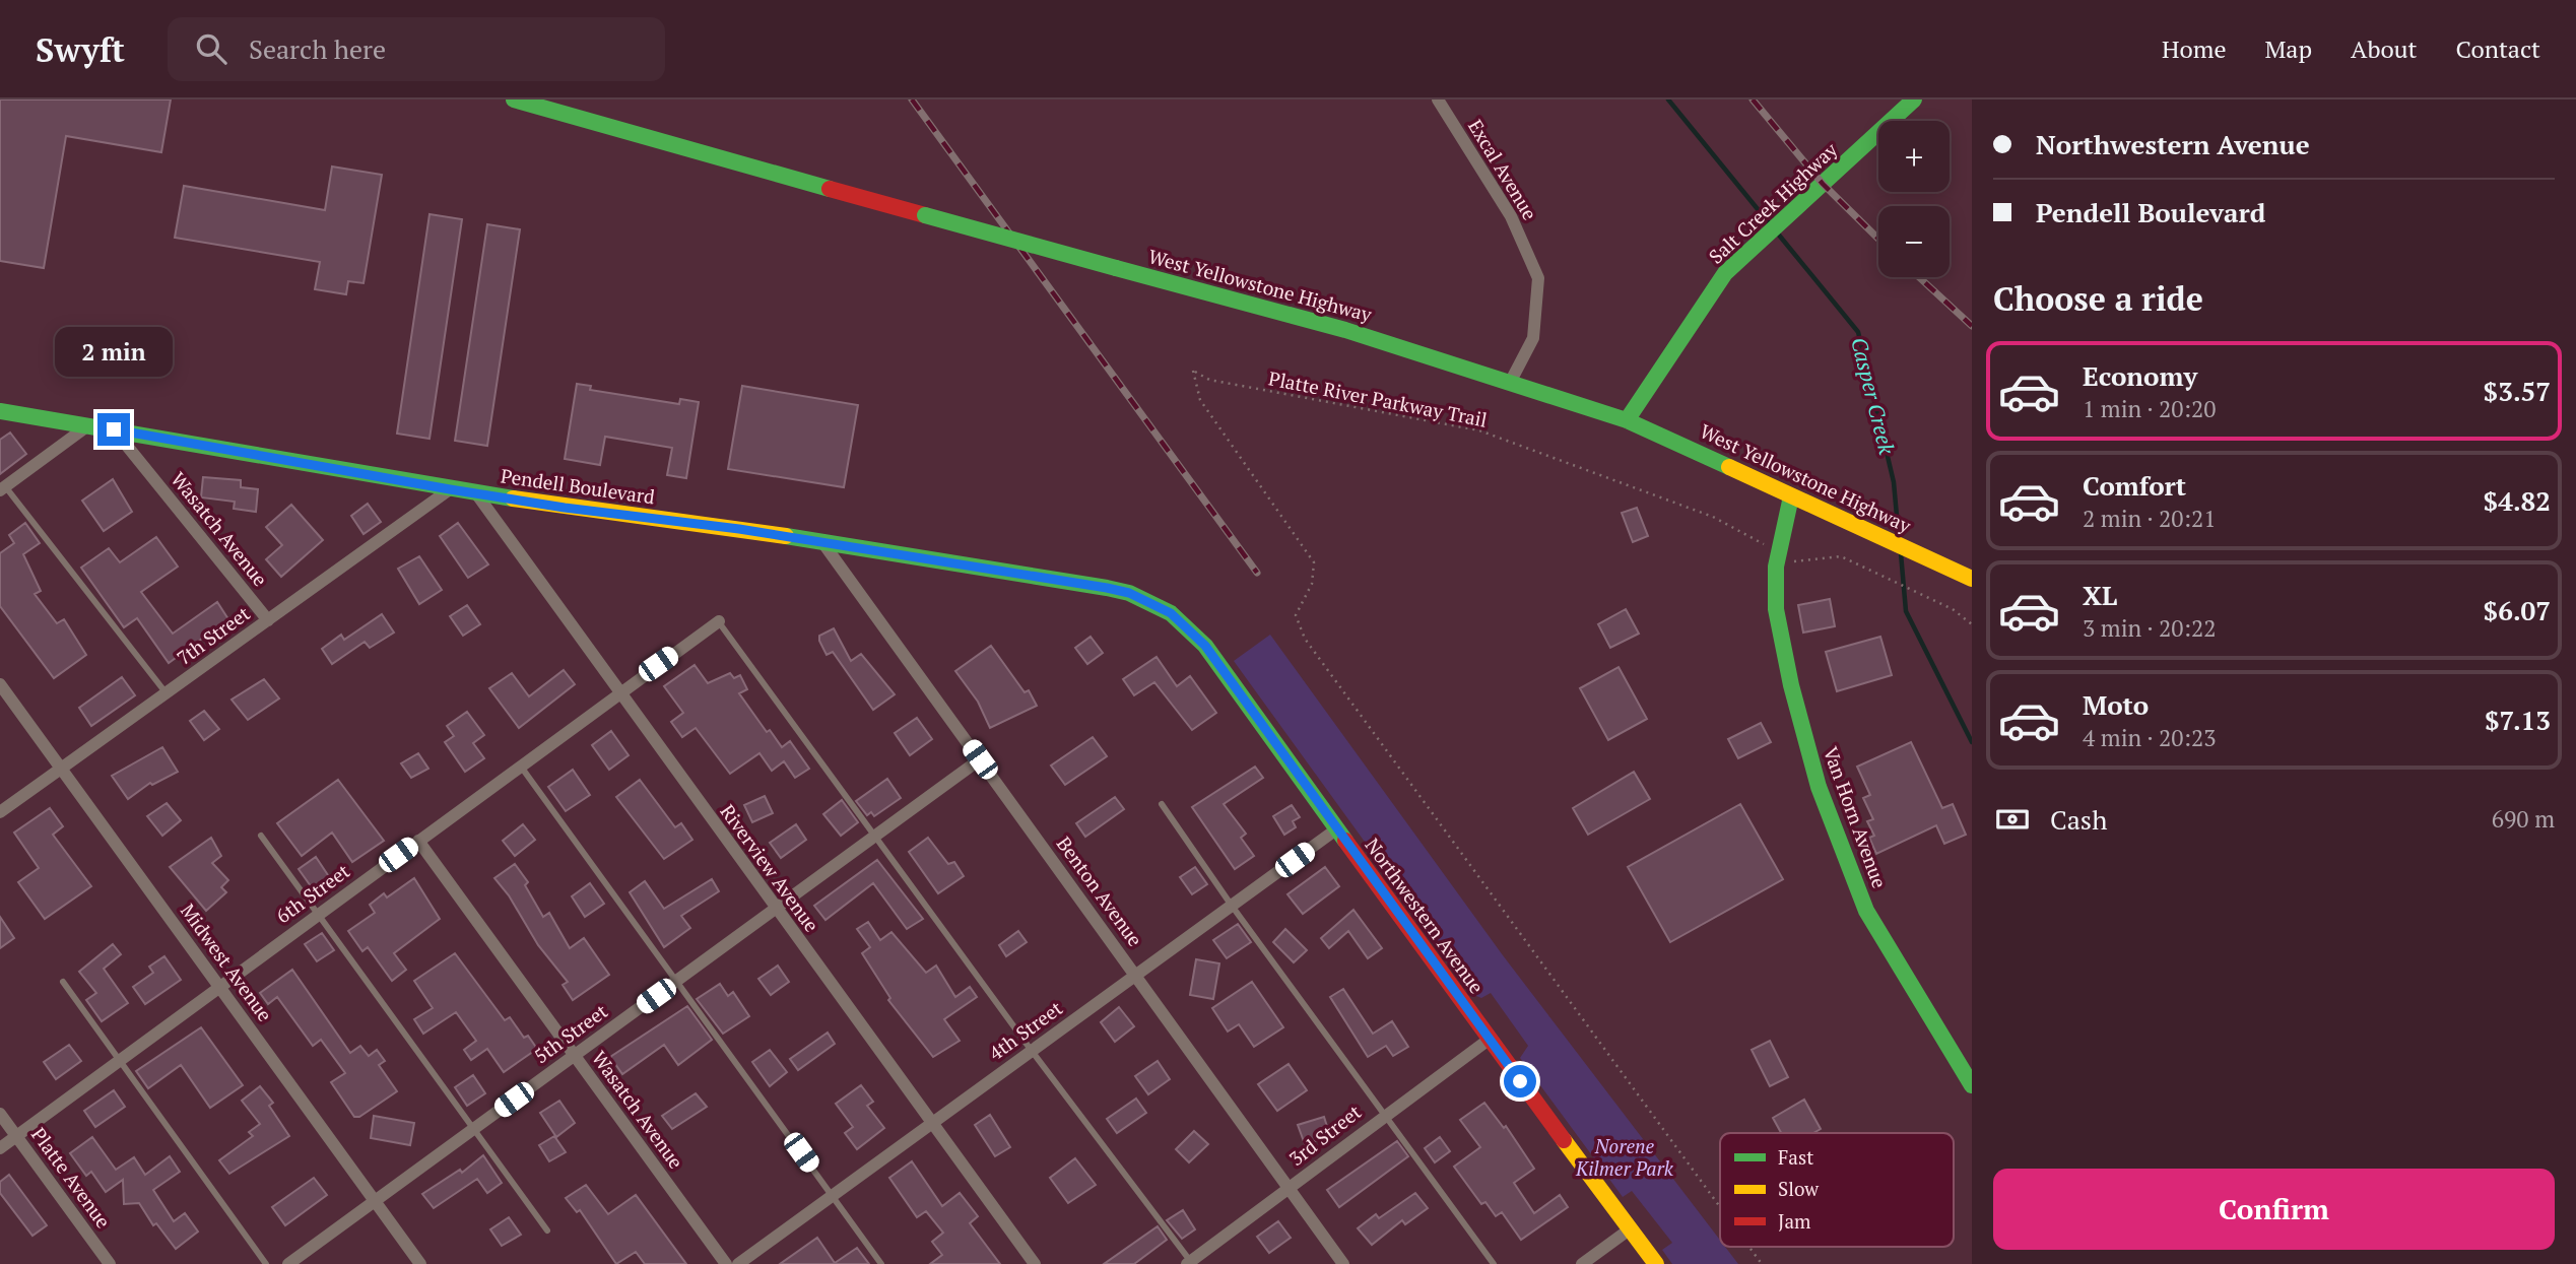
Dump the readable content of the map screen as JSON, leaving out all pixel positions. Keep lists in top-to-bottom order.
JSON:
{
  "streets": {
    "street": [
      "Excal Avenue",
      "Salt Creek Highway",
      "West Yellowstone Highway",
      "Pendell Boulevard",
      "Wasatch Avenue",
      "7th Street",
      "Van Horn Avenue",
      "Riverview Avenue",
      "Benton Avenue",
      "6th Street",
      "Northwestern Avenue",
      "Midwest Avenue",
      "4th Street",
      "5th Street",
      "3rd Street",
      "Platte Avenue"
    ],
    "path": ["Platte River Parkway Trail"]
  },
  "crossings": [
    ["Excal Avenue", "West Yellowstone Highway"],
    ["Salt Creek Highway", "West Yellowstone Highway"],
    ["West Yellowstone Highway", "Van Horn Avenue"],
    ["Platte River Parkway Trail", "Van Horn Avenue"],
    ["Pendell Boulevard", "Wasatch Avenue"],
    ["Pendell Boulevard", "7th Street"],
    ["Pendell Boulevard", "Riverview Avenue"],
    ["Pendell Boulevard", "Benton Avenue"],
    ["Pendell Boulevard", "Northwestern Avenue"],
    ["Wasatch Avenue", "7th Street"],
    ["Wasatch Avenue", "6th Street"],
    ["Wasatch Avenue", "5th Street"],
    ["7th Street", "Midwest Avenue"],
    ["Riverview Avenue", "6th Street"],
    ["Riverview Avenue", "4th Street"],
    ["Riverview Avenue", "5th Street"],
    ["Benton Avenue", "4th Street"],
    ["Benton Avenue", "5th Street"],
    ["Benton Avenue", "3rd Street"],
    ["6th Street", "Midwest Avenue"],
    ["6th Street", "Platte Avenue"],
    ["Northwestern Avenue", "4th Street"],
    ["Northwestern Avenue", "3rd Street"],
    ["Midwest Avenue", "5th Street"]
  ],
  "water": ["Casper Creek"],
  "parks": ["Norene Kilmer Park"],
  "legend": ["Fast", "Slow", "Jam"],
  "page": {
    "header": "Swyft",
    "search": "Search here",
    "nav": [
      "Home",
      "Map",
      "About",
      "Contact"
    ],
    "banner": ["Northwestern Avenue", "Pendell Boulevard"],
    "map_buttons": ["+", "−"],
    "heading": "Choose a ride",
    "bubble": "2 min",
    "list": [
      {
        "name": "Economy",
        "note": "1 min · 20:20",
        "value": "$3.57"
      },
      {
        "name": "Comfort",
        "note": "2 min · 20:21",
        "value": "$4.82"
      },
      {
        "name": "XL",
        "note": "3 min · 20:22",
        "value": "$6.07"
      },
      {
        "name": "Moto",
        "note": "4 min · 20:23",
        "value": "$7.13"
      }
    ],
    "pay": ["Cash", "690 m"],
    "buttons": "Confirm"
  }
}
